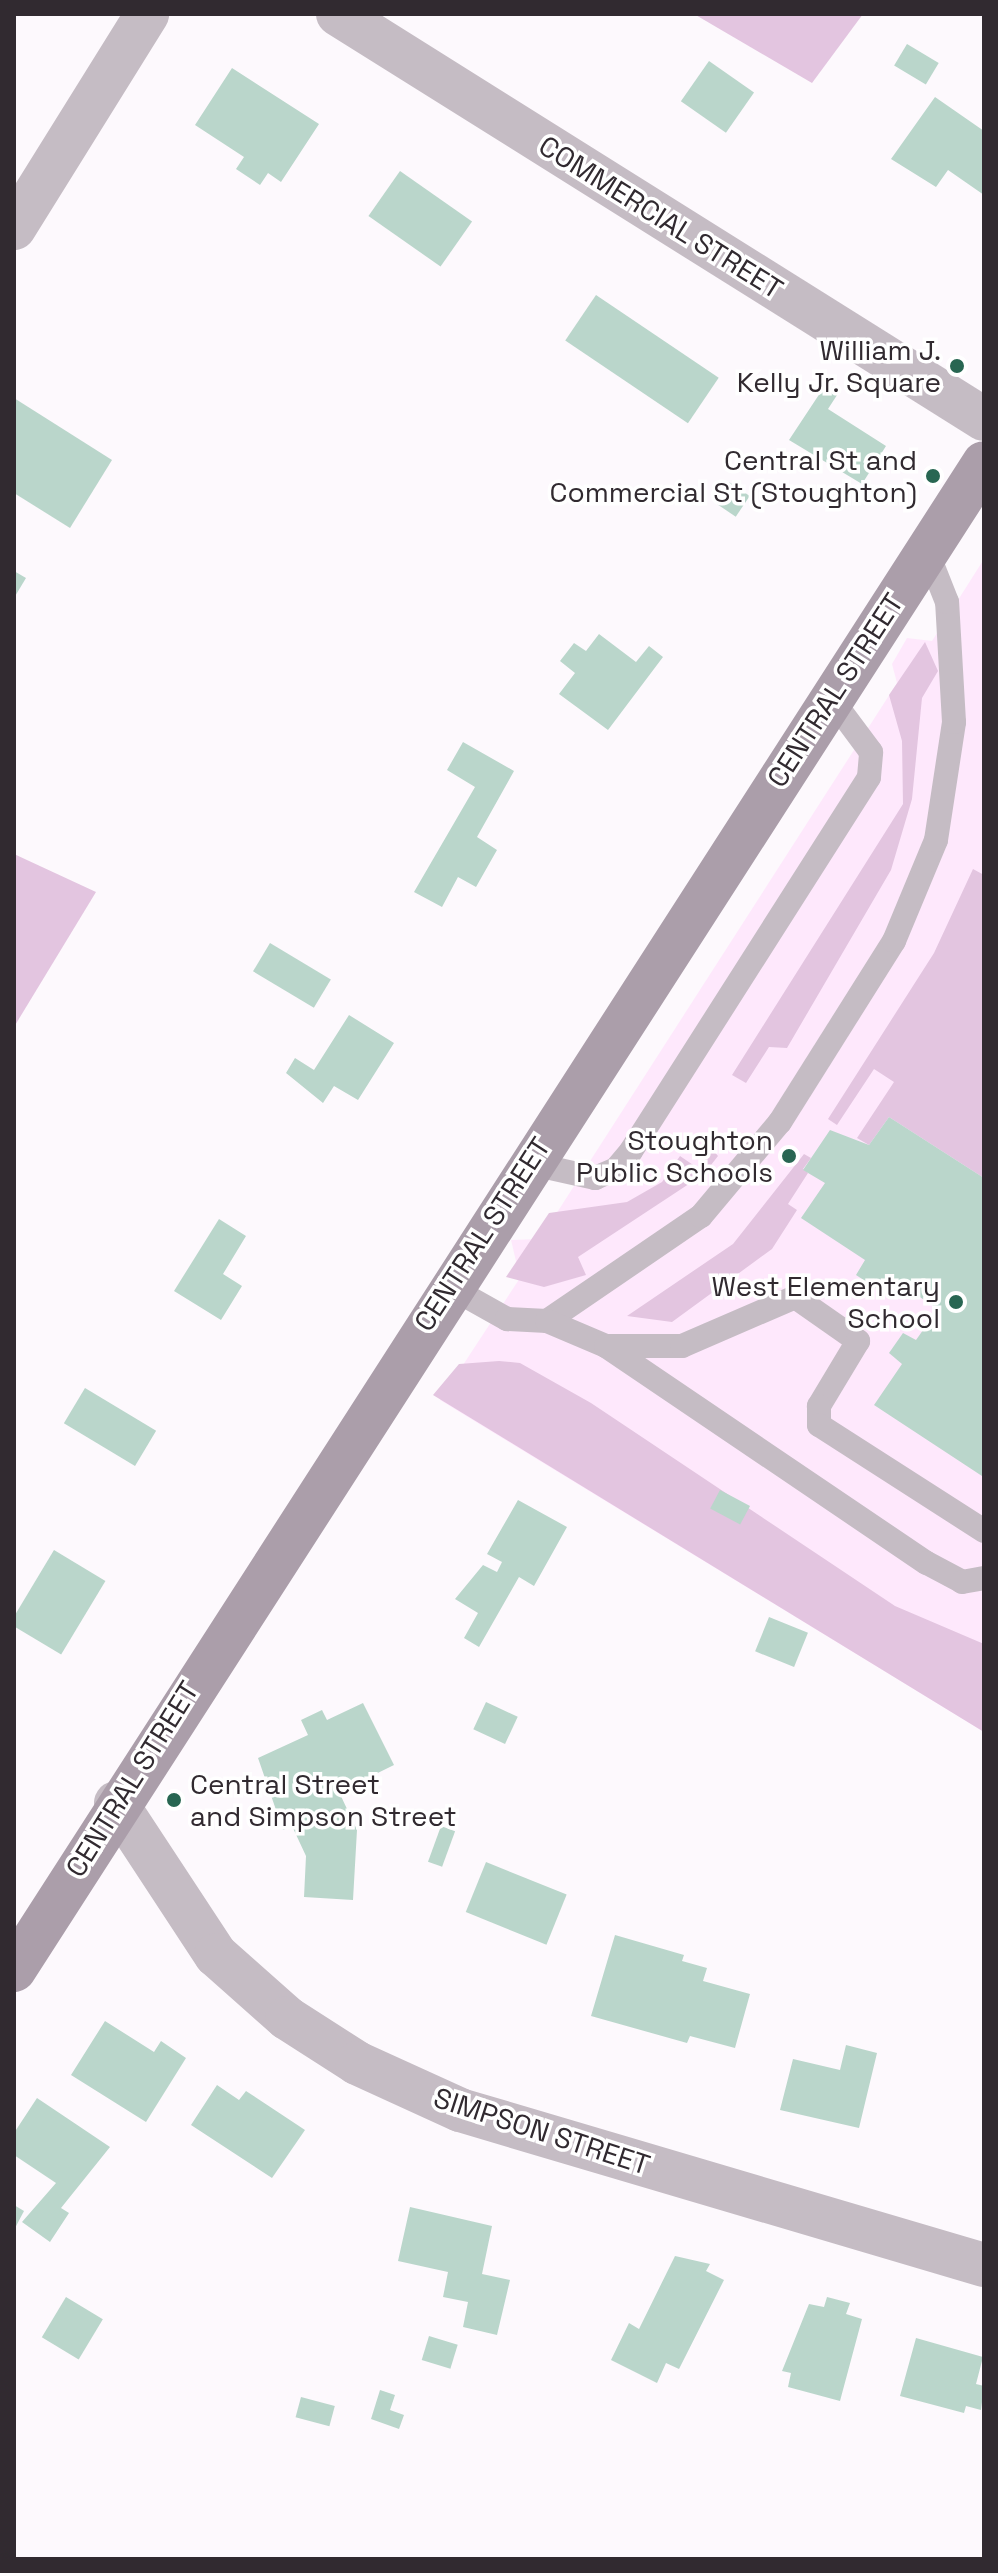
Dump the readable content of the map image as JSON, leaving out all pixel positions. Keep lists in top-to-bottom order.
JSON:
{
  "streets": {
    "main road": ["CENTRAL STREET"],
    "street": ["COMMERCIAL STREET", "SIMPSON STREET"]
  },
  "crossings": [
    ["CENTRAL STREET", "SIMPSON STREET"]
  ],
  "places": [
    "William J. Kelly Jr. Square",
    "Central St and Commercial St (Stoughton)",
    "Stoughton Public Schools",
    "West Elementary School",
    "Central Street and Simpson Street"
  ]
}
